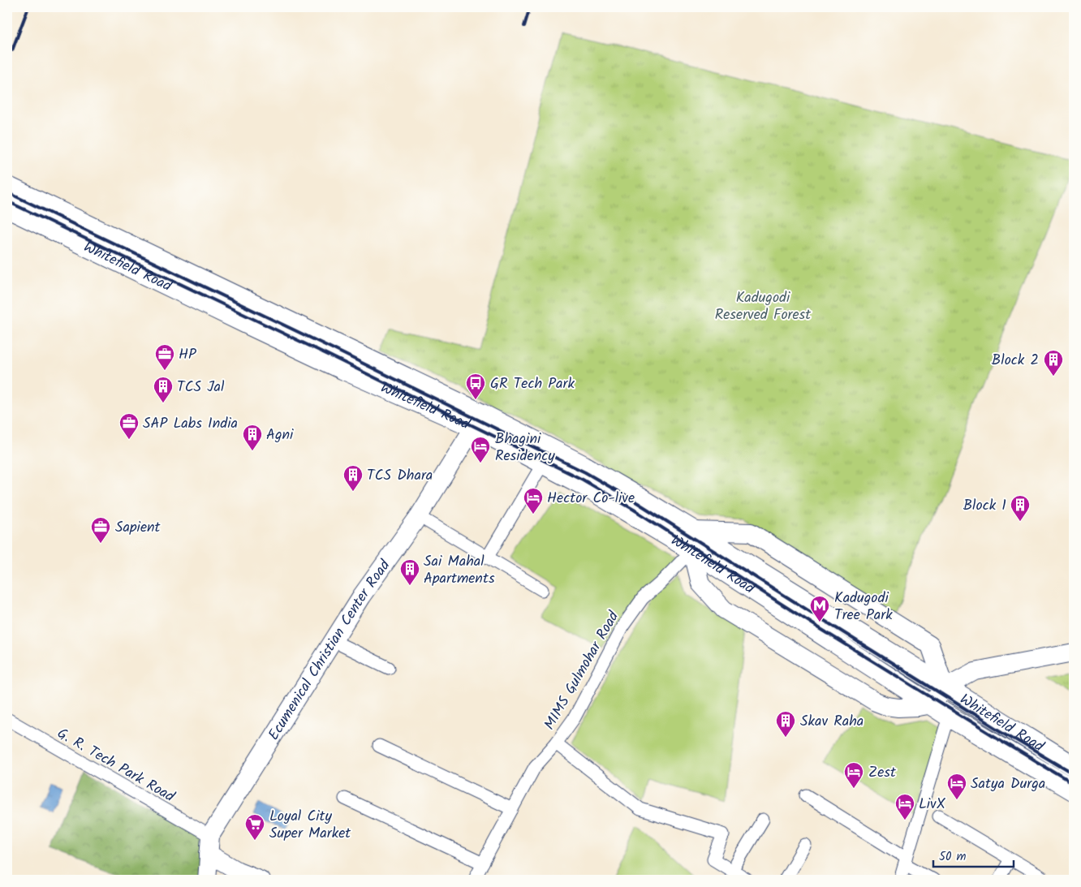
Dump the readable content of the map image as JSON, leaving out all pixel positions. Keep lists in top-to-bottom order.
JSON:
{
  "streets": {
    "main road": ["Whitefield Road"],
    "street": ["Ecumenical Christian Center Road", "MIMS Gulmohar Road", "G. R. Tech Park Road"]
  },
  "crossings": [
    ["Whitefield Road", "Ecumenical Christian Center Road"],
    ["Whitefield Road", "MIMS Gulmohar Road"],
    ["Ecumenical Christian Center Road", "G. R. Tech Park Road"]
  ],
  "parks": ["Kadugodi Reserved Forest"],
  "places": {
    "office": ["HP", "SAP Labs India", "Sapient"],
    "building": [
      "Block 2",
      "TCS Jal",
      "Agni",
      "TCS Dhara",
      "Block 1",
      "Sai Mahal Apartments",
      "Skav Raha"
    ],
    "bus stop": ["GR Tech Park"],
    "hotel": [
      "Bhagini Residency",
      "Hector Co-live",
      "Zest",
      "Satya Durga",
      "LivX"
    ],
    "metro station": ["Kadugodi Tree Park"],
    "supermarket": ["Loyal City Super Market"]
  },
  "scale_bar": "50 m"
}
